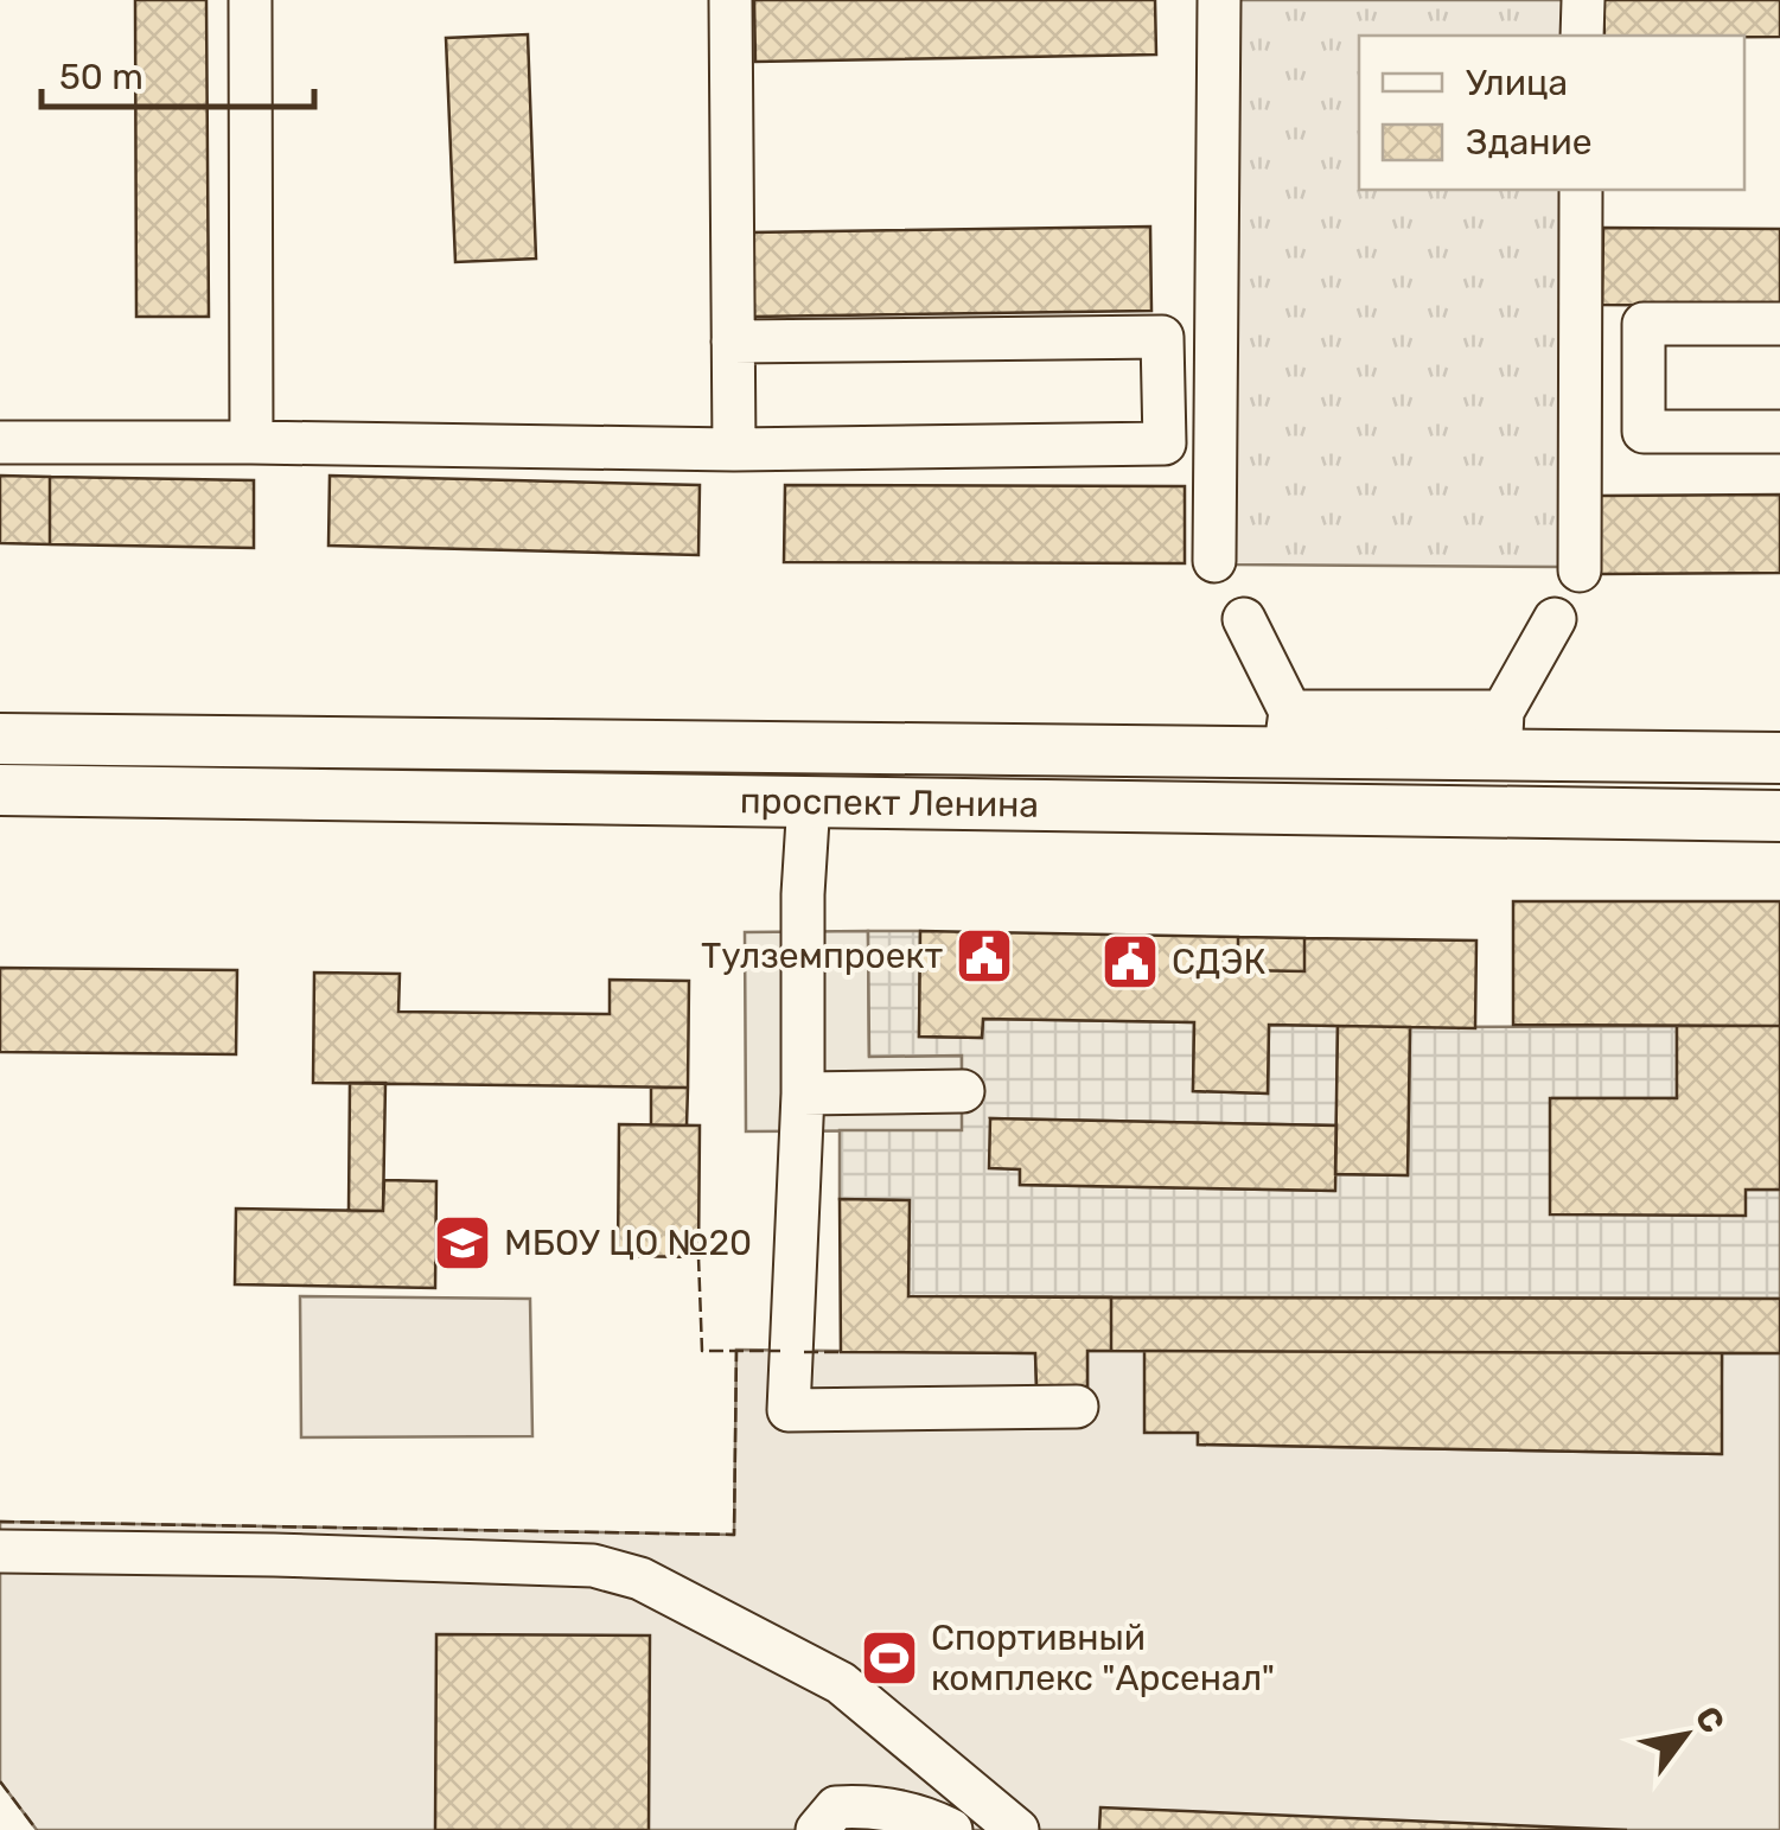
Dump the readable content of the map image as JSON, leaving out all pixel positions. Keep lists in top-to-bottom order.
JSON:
{
  "streets": {
    "main road": ["проспект Ленина"]
  },
  "places": {
    "public building": ["Тулземпроект", "СДЭК"],
    "school or university": ["МБОУ ЦО №20"],
    "sports": ["Спортивный комплекс \"Арсенал\""]
  },
  "legend": ["Улица", "Здание"],
  "scale_bar": "50 m",
  "north": "top right"
}
